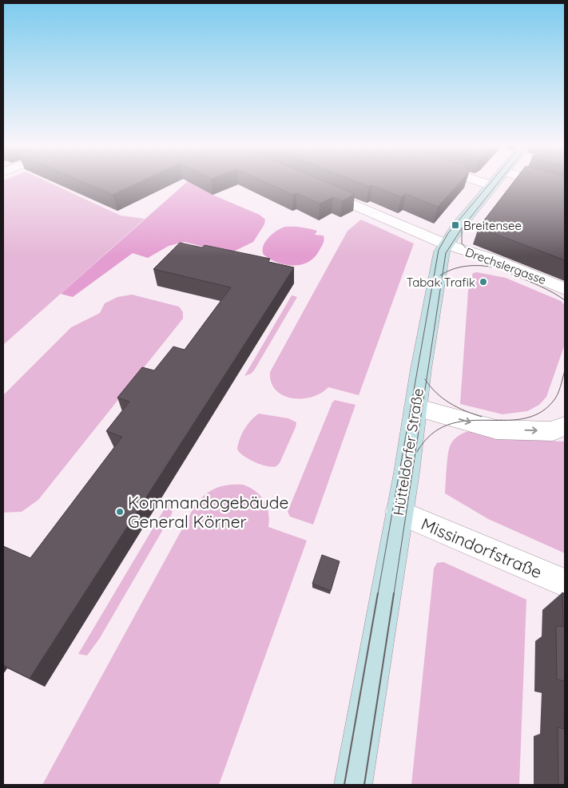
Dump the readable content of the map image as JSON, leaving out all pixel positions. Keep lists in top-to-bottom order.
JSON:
{
  "streets": {
    "main road": ["Hütteldorfer Straße"],
    "street": ["Drechslergasse", "Missindorfstraße"]
  },
  "crossings": [
    ["Drechslergasse", "Hütteldorfer Straße"],
    ["Hütteldorfer Straße", "Missindorfstraße"]
  ],
  "places": {
    "transit": ["Breitensee"],
    "other": ["Tabak Trafik", "Kommandogebäude General Körner"]
  }
}
